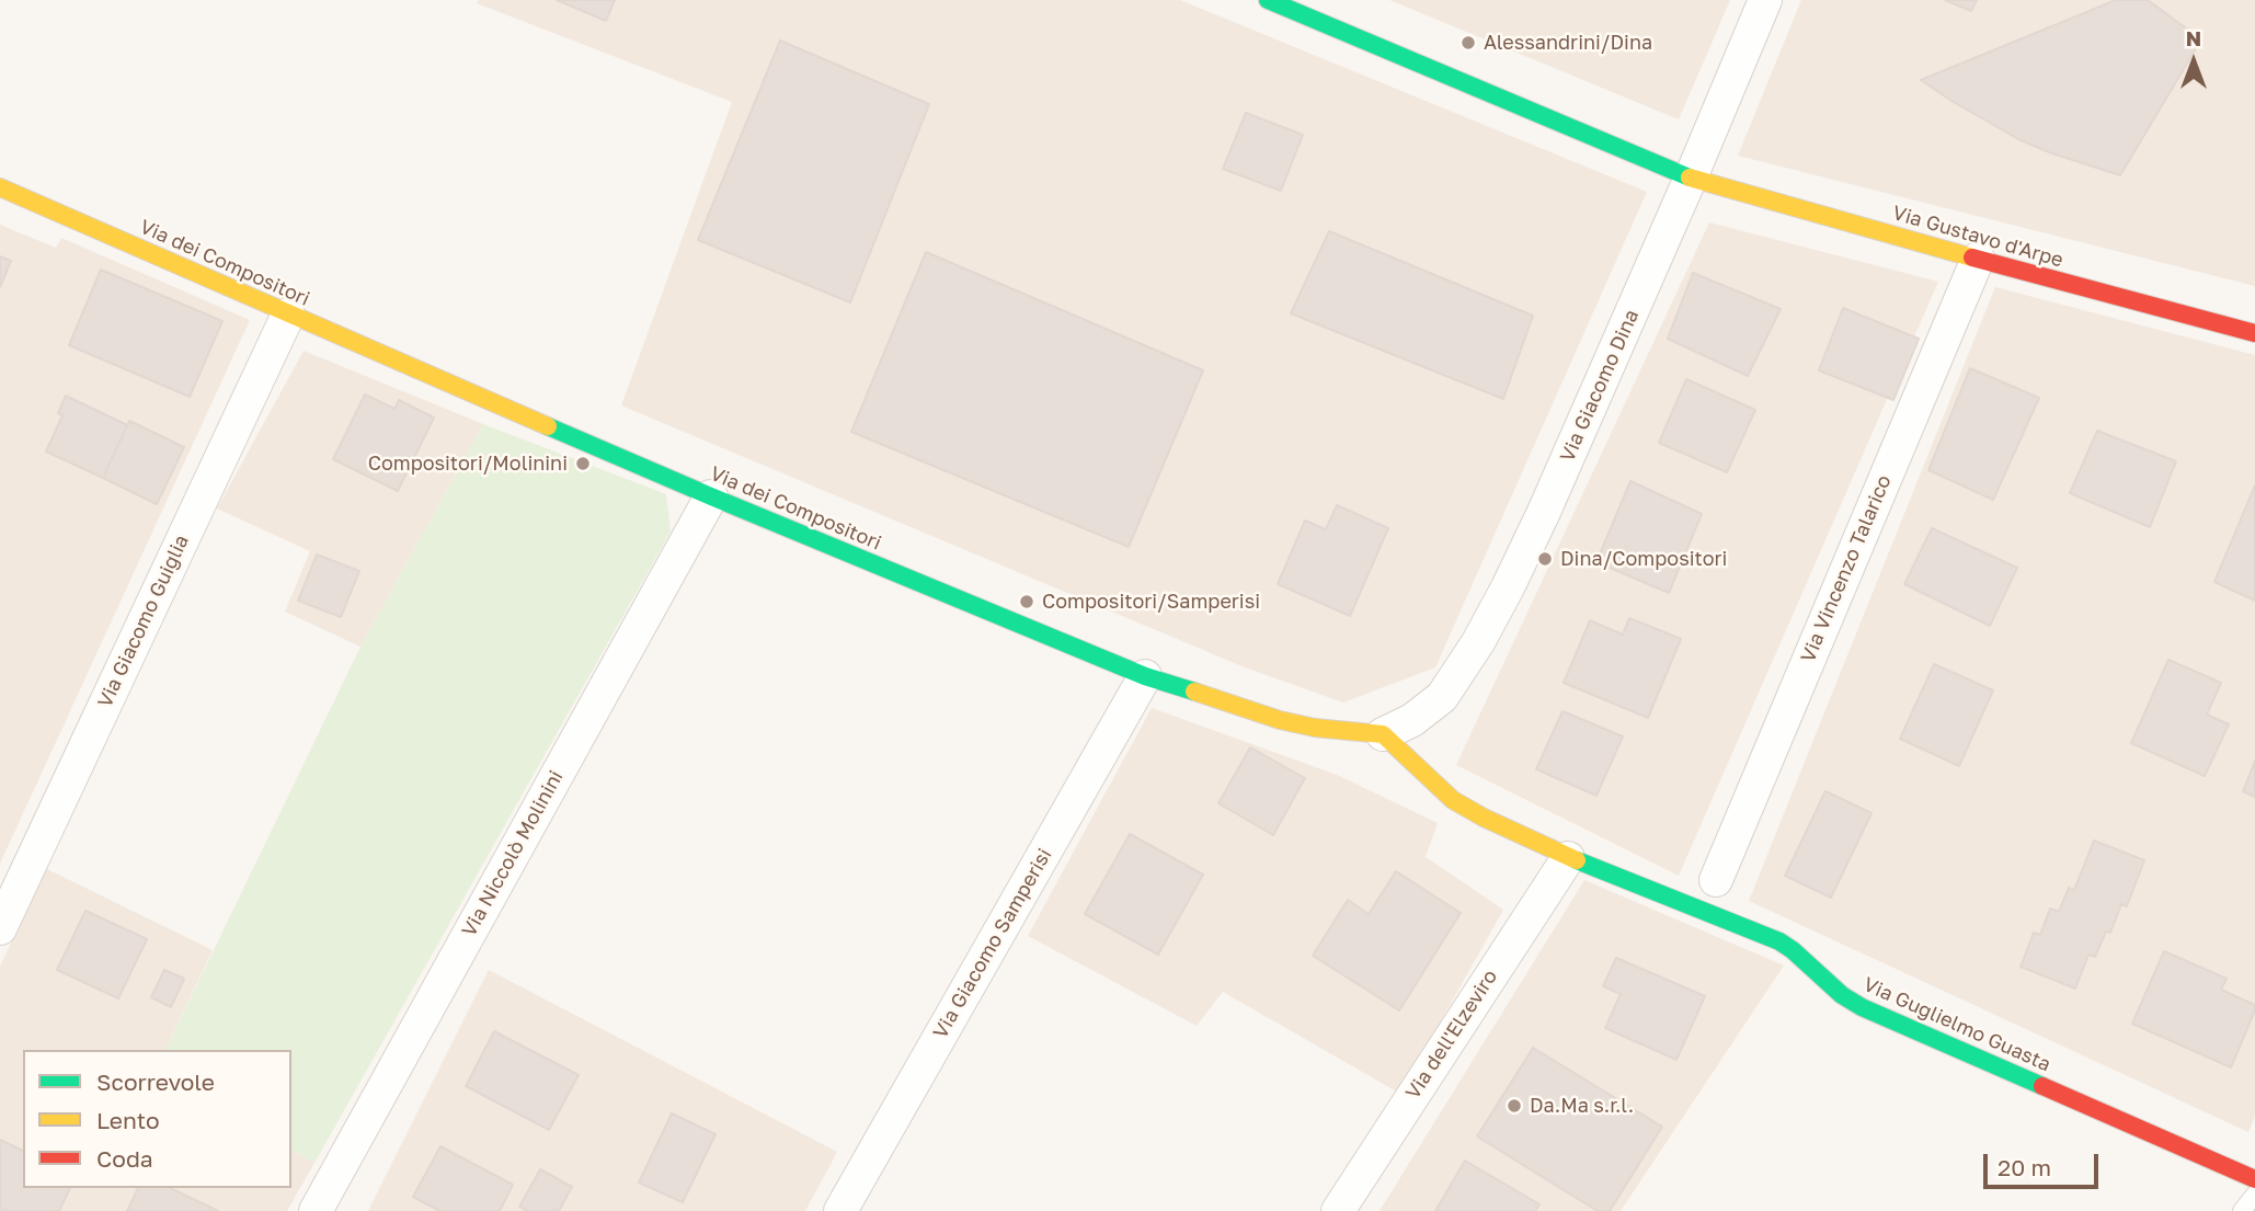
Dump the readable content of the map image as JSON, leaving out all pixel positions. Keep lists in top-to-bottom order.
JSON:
{
  "streets": {
    "street": [
      "Via Gustavo d'Arpe",
      "Via dei Compositori",
      "Via Giacomo Dina",
      "Via Vincenzo Talarico",
      "Via Giacomo Guiglia",
      "Via Niccolò Molinini",
      "Via Giacomo Samperisi",
      "Via Guglielmo Guasta",
      "Via dell'Elzeviro"
    ]
  },
  "crossings": [
    ["Via Gustavo d'Arpe", "Via Giacomo Dina"],
    ["Via Gustavo d'Arpe", "Via Vincenzo Talarico"],
    ["Via dei Compositori", "Via Giacomo Dina"],
    ["Via dei Compositori", "Via Giacomo Guiglia"],
    ["Via dei Compositori", "Via Niccolò Molinini"],
    ["Via dei Compositori", "Via Giacomo Samperisi"],
    ["Via Guglielmo Guasta", "Via dell'Elzeviro"]
  ],
  "places": [
    "Alessandrini/Dina",
    "Compositori/Molinini",
    "Dina/Compositori",
    "Compositori/Samperisi",
    "Da.Ma s.r.l."
  ],
  "legend": ["Scorrevole", "Lento", "Coda"],
  "scale_bar": "20 m",
  "north": "top"
}
